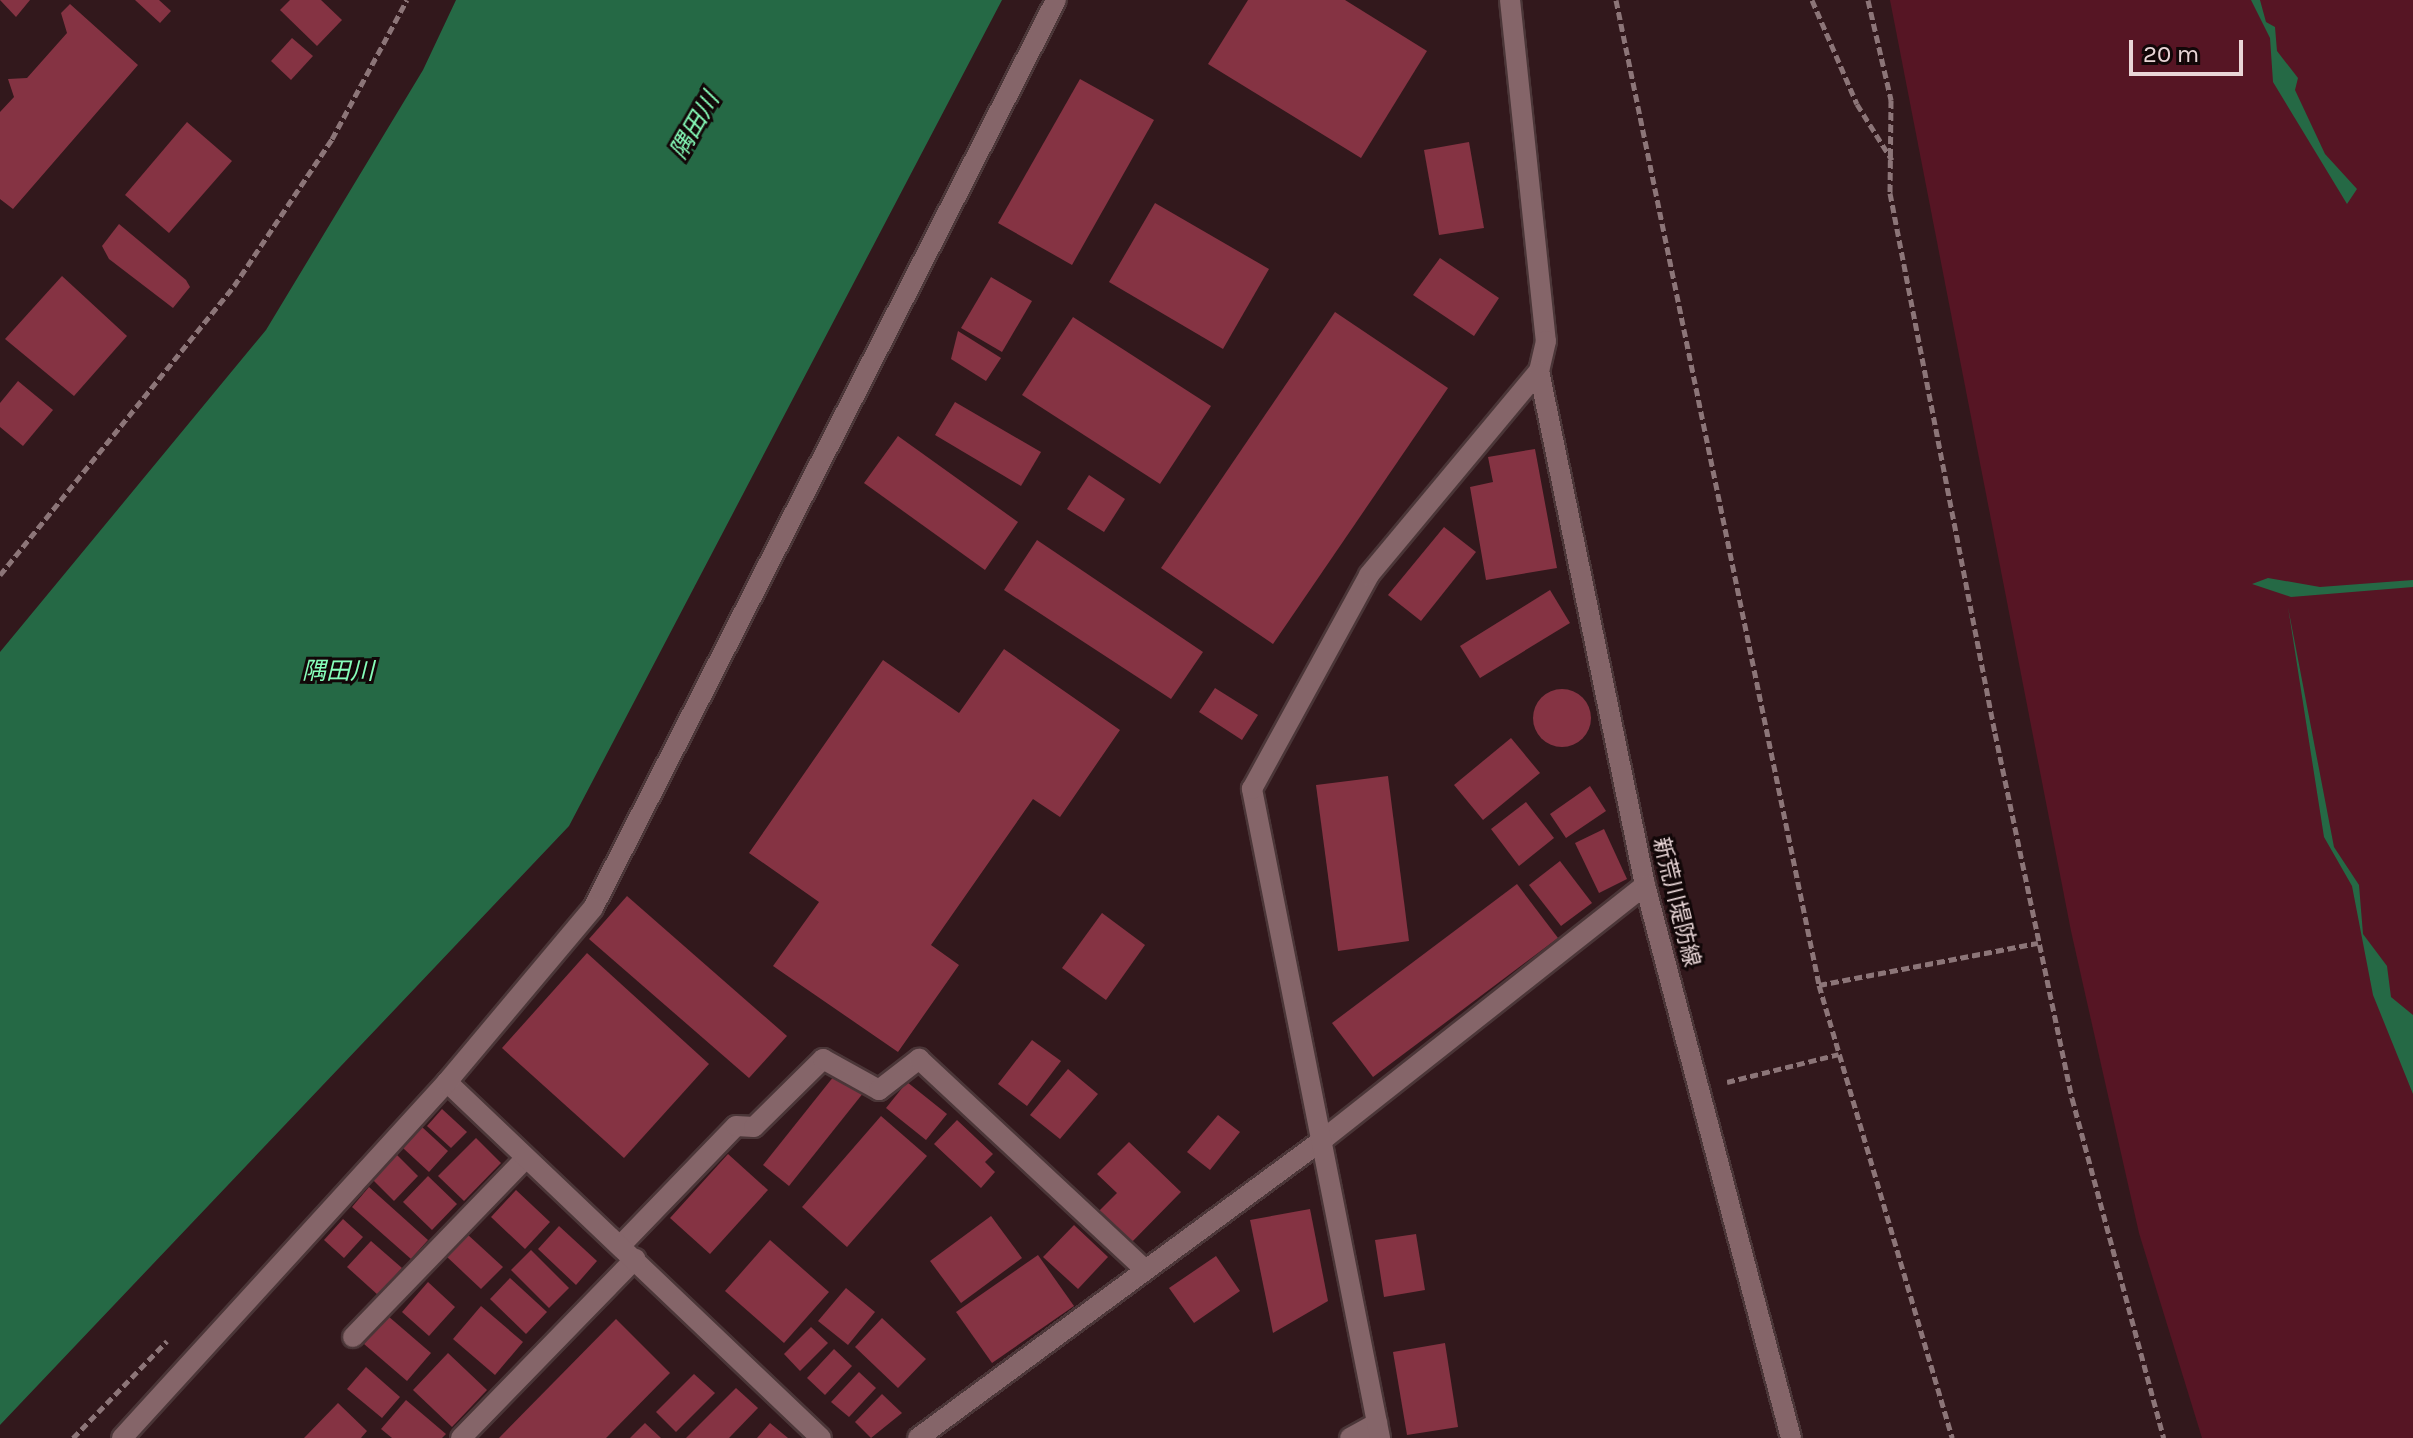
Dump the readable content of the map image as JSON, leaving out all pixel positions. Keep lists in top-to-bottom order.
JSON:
{
  "streets": {
    "street": ["新荒川堤防線"]
  },
  "water": ["隅田川"],
  "scale_bar": "20 m"
}
